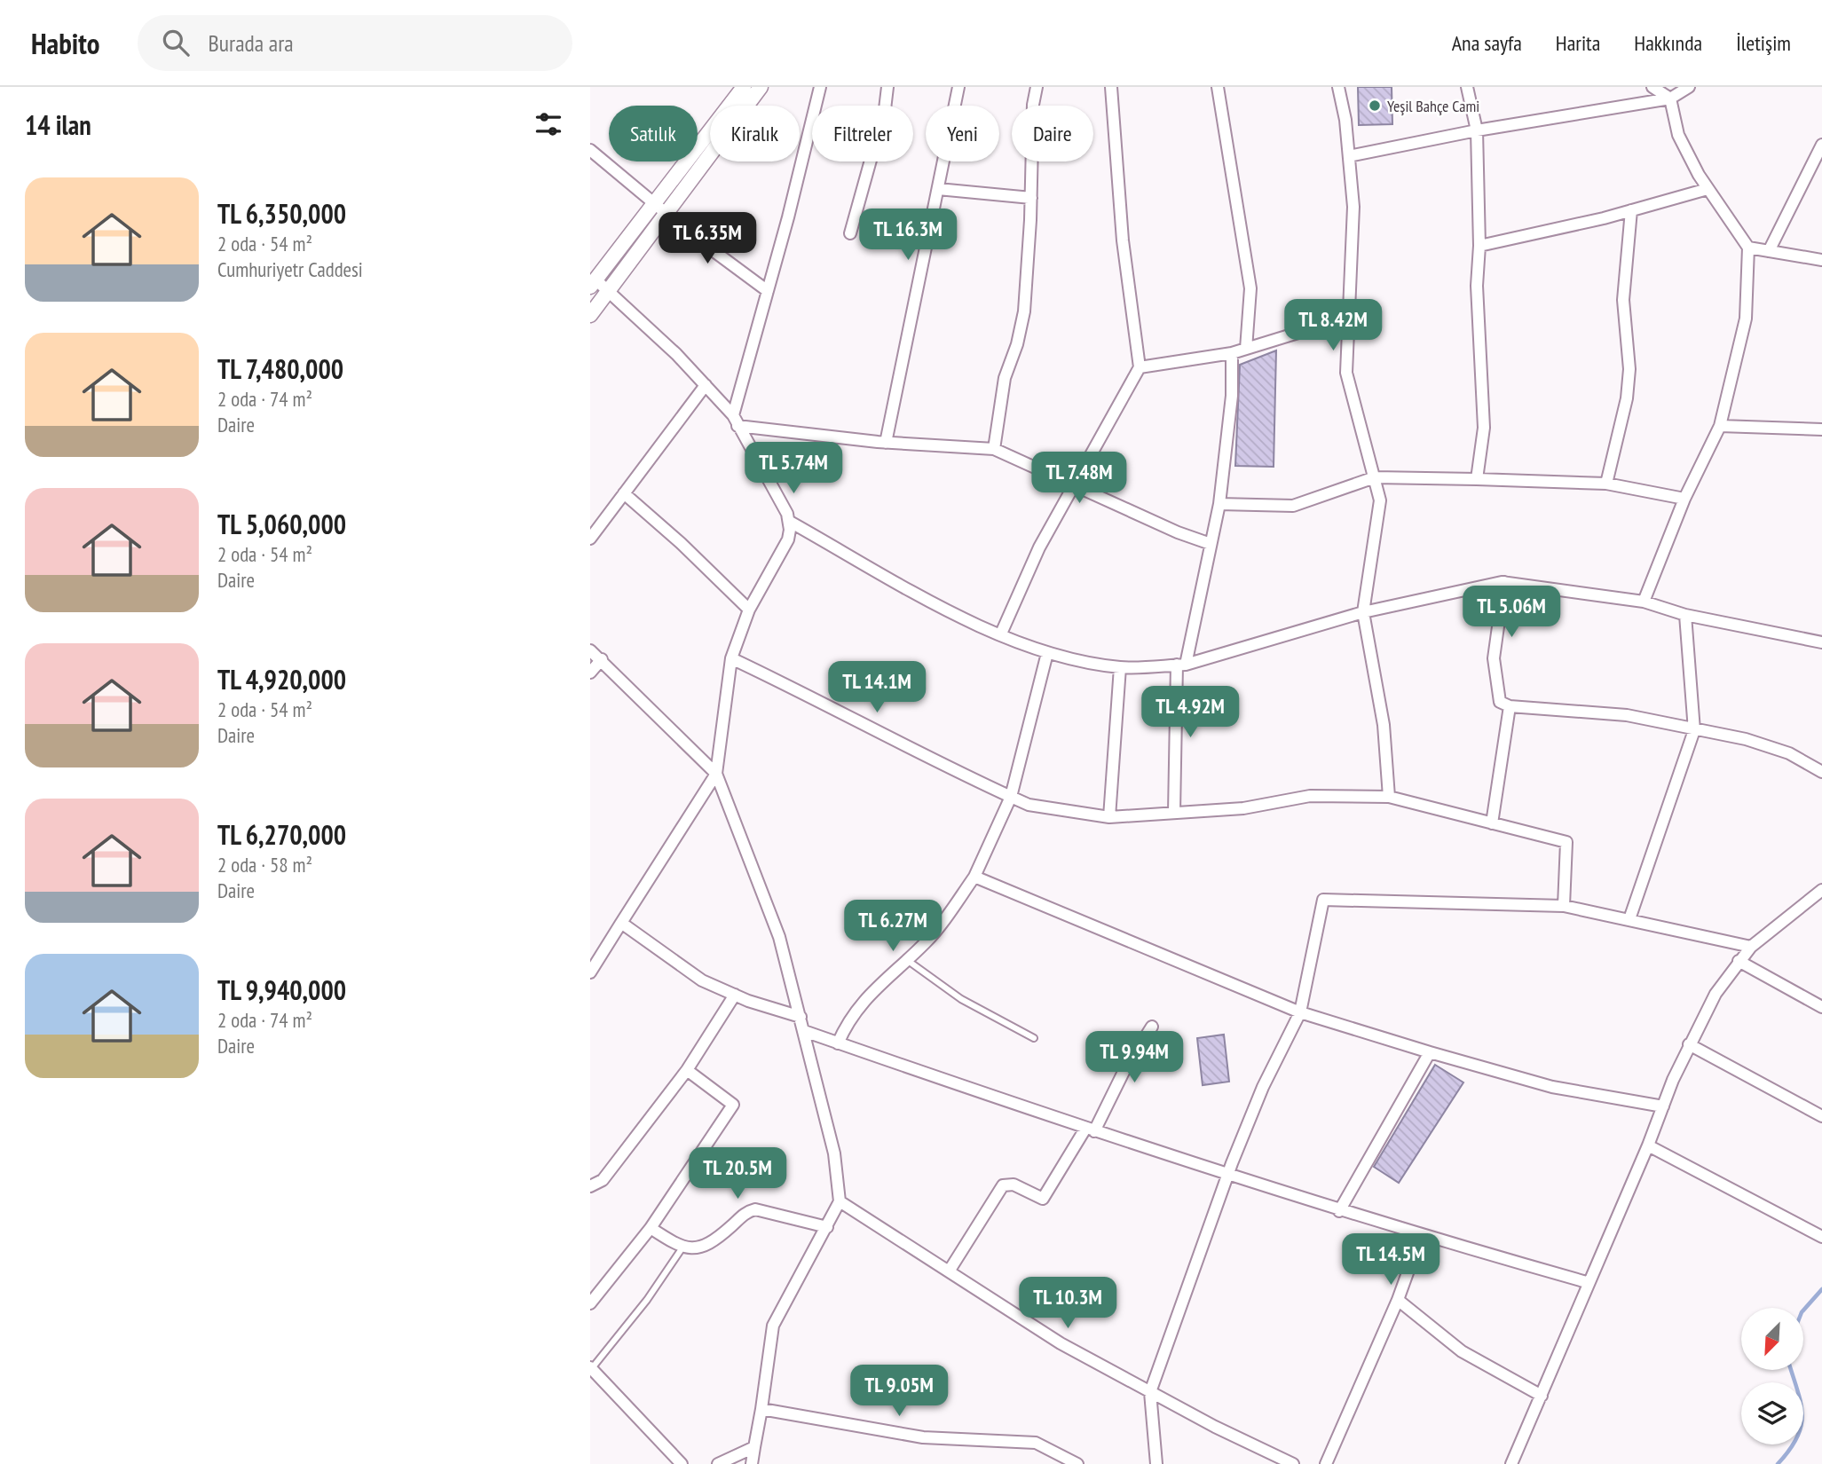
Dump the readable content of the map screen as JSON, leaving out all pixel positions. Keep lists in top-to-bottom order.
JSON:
{
  "places": ["Yeşil Bahçe Cami"],
  "north": "bottom left",
  "page": {
    "header": "Habito",
    "search": "Burada ara",
    "nav": [
      "Ana sayfa",
      "Harita",
      "Hakkında",
      "İletişim"
    ],
    "heading": "14 ilan",
    "chip": [
      "Satılık",
      "Kiralık",
      "Filtreler",
      "Yeni",
      "Daire"
    ],
    "list": [
      {
        "name": "TL 6,350,000",
        "note": "2 oda · 54 m² · Cumhuriyetr Caddesi"
      },
      {
        "name": "TL 7,480,000",
        "note": "2 oda · 74 m² · Daire"
      },
      {
        "name": "TL 5,060,000",
        "note": "2 oda · 54 m² · Daire"
      },
      {
        "name": "TL 4,920,000",
        "note": "2 oda · 54 m² · Daire"
      },
      {
        "name": "TL 6,270,000",
        "note": "2 oda · 58 m² · Daire"
      },
      {
        "name": "TL 9,940,000",
        "note": "2 oda · 74 m² · Daire"
      }
    ],
    "price": [
      "TL 16.3M",
      "TL 6.35M",
      "TL 8.42M",
      "TL 5.74M",
      "TL 7.48M",
      "TL 5.06M",
      "TL 14.1M",
      "TL 4.92M",
      "TL 6.27M",
      "TL 9.94M",
      "TL 20.5M",
      "TL 14.5M",
      "TL 10.3M",
      "TL 9.05M"
    ]
  }
}
